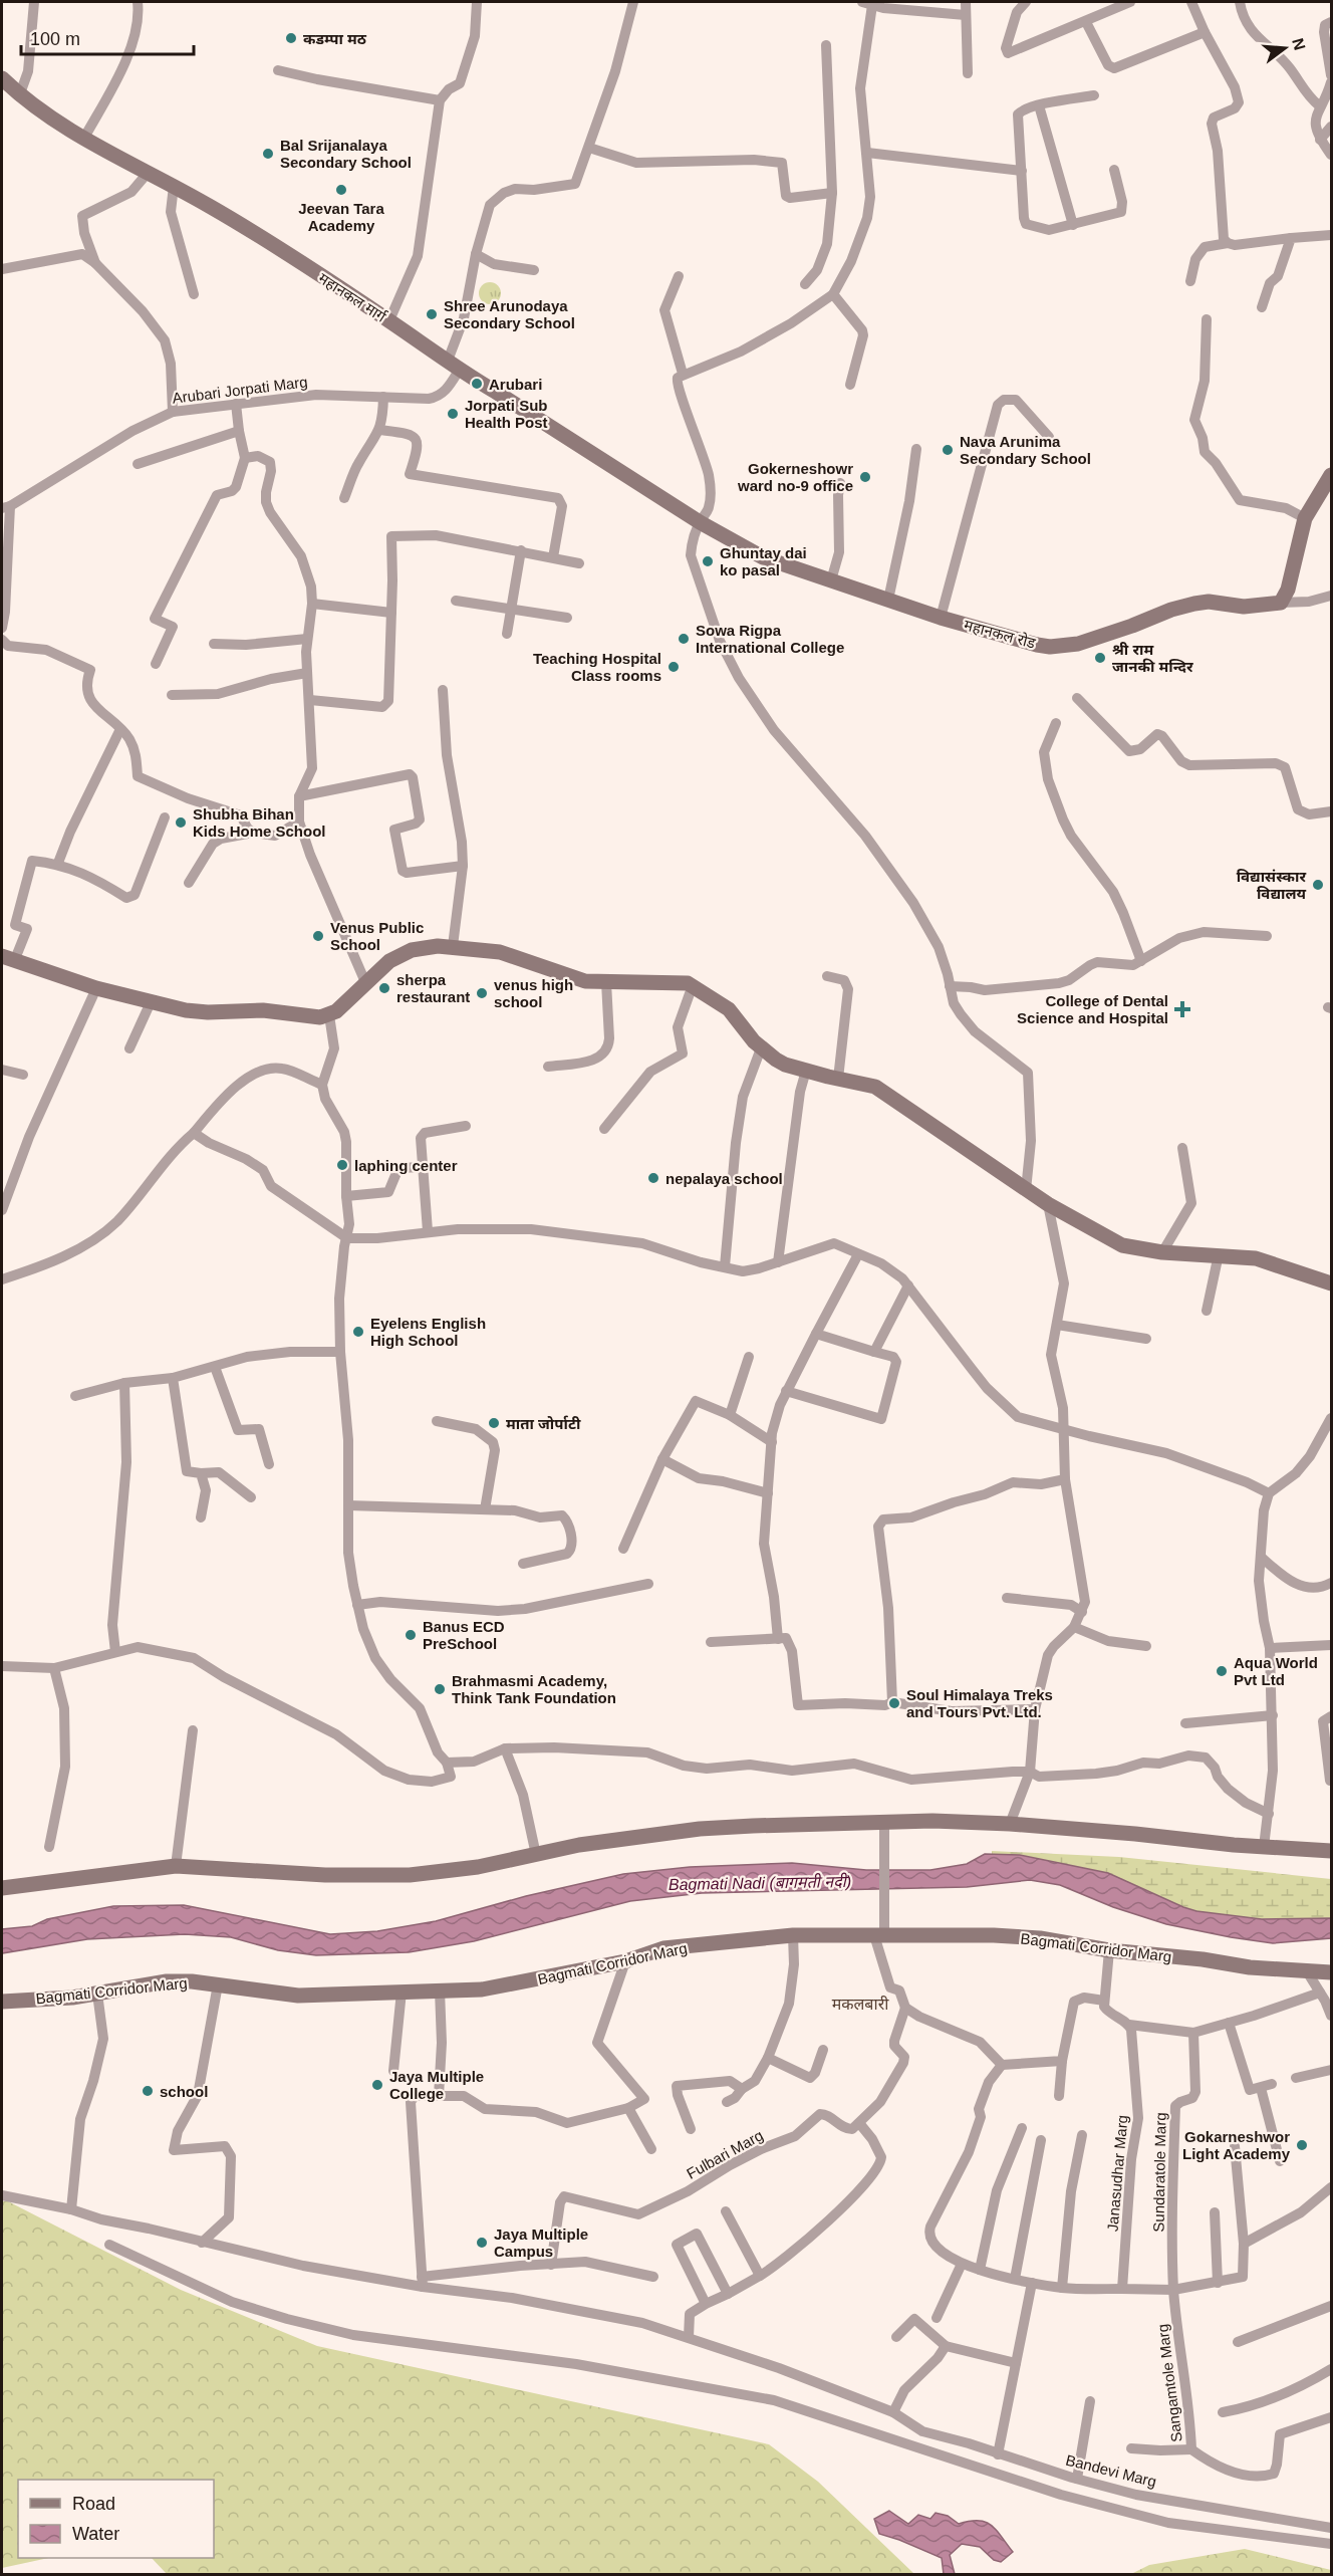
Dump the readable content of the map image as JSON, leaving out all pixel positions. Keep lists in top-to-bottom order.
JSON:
{
  "streets": {
    "main road": ["महानकल मार्ग", "महानकल रोड", "Bagmati Corridor Marg"],
    "street": [
      "Arubari Jorpati Marg",
      "Fulbari Marg",
      "Sundaratole Marg",
      "Janasudhar Marg",
      "Sangamtole Marg",
      "Bandevi Marg"
    ]
  },
  "crossings": [
    ["महानकल मार्ग", "Arubari Jorpati Marg"],
    ["महानकल मार्ग", "महानकल रोड"],
    ["Sundaratole Marg", "Sangamtole Marg"]
  ],
  "districts": ["मकलबारी"],
  "water": ["Bagmati Nadi (बागमती नदी)"],
  "places": {
    "other": [
      "कडम्पा मठ",
      "Bal Srijanalaya Secondary School",
      "Jeevan Tara Academy",
      "Shree Arunodaya Secondary School",
      "Arubari",
      "Jorpati Sub Health Post",
      "Nava Arunima Secondary School",
      "Gokerneshowr ward no-9 office",
      "Ghuntay dai ko pasal",
      "Sowa Rigpa International College",
      "श्री राम जानकी मन्दिर",
      "Teaching Hospital Class rooms",
      "Shubha Bihan Kids Home School",
      "विद्यासंस्कार विद्यालय",
      "Venus Public School",
      "sherpa restaurant",
      "venus high school",
      "laphing center",
      "nepalaya school",
      "Eyelens English High School",
      "माता जोर्पाटी",
      "Banus ECD PreSchool",
      "Aqua World Pvt Ltd",
      "Brahmasmi Academy, Think Tank Foundation",
      "Soul Himalaya Treks and Tours Pvt. Ltd.",
      "Jaya Multiple College",
      "school",
      "Gokarneshwor Light Academy",
      "Jaya Multiple Campus"
    ],
    "health": ["College of Dental Science and Hospital"]
  },
  "legend": ["Road", "Water"],
  "scale_bar": "100 m",
  "north": "right"
}
